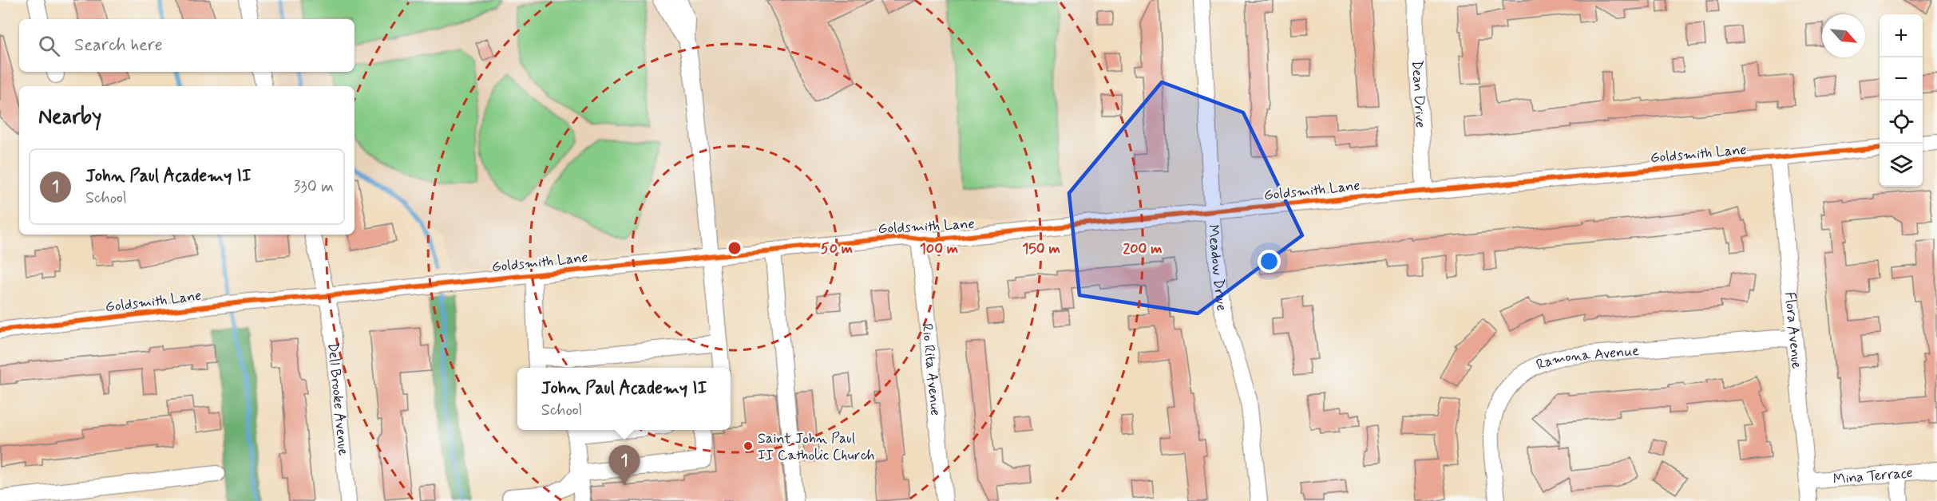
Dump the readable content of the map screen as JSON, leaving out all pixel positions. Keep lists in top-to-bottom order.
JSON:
{
  "streets": {
    "street": [
      "Dean Drive",
      "Goldsmith Lane",
      "Meadow Drive",
      "Flora Avenue",
      "Ramona Avenue",
      "Rio Rita Avenue",
      "Dell Brooke Avenue",
      "Mina Terrace"
    ]
  },
  "crossings": [
    ["Dean Drive", "Goldsmith Lane"],
    ["Goldsmith Lane", "Meadow Drive"],
    ["Goldsmith Lane", "Flora Avenue"],
    ["Goldsmith Lane", "Rio Rita Avenue"],
    ["Goldsmith Lane", "Dell Brooke Avenue"],
    ["Flora Avenue", "Ramona Avenue"],
    ["Flora Avenue", "Mina Terrace"]
  ],
  "places": ["Saint John Paul II Catholic Church"],
  "north": "bottom right",
  "page": {
    "map_buttons": ["+", "−"],
    "search": "Search here",
    "heading": "Nearby",
    "list": [
      {
        "mark": "1",
        "name": "John Paul Academy II",
        "note": "School",
        "value": "330 m"
      }
    ],
    "popup": ["John Paul Academy II", "School"],
    "pins": "1"
  },
  "rings": [
    "50 m",
    "100 m",
    "150 m",
    "200 m"
  ]
}
